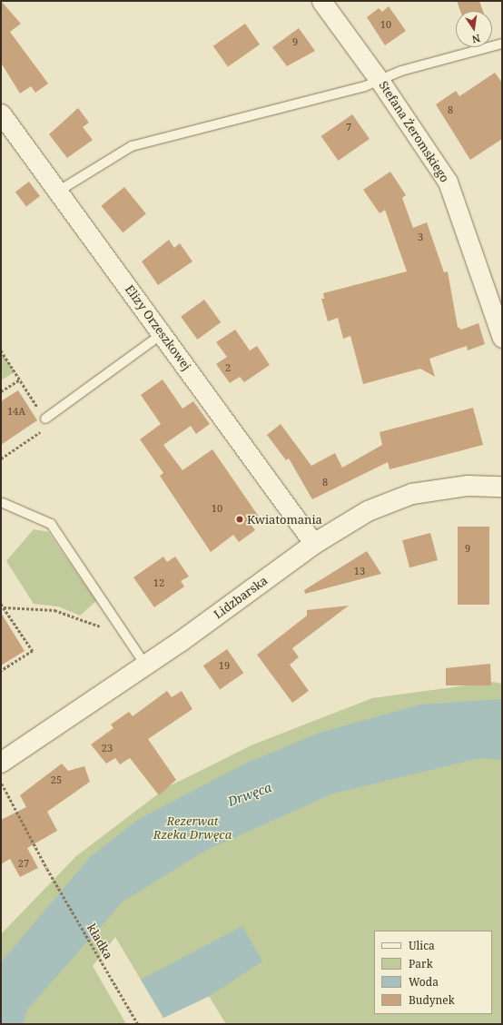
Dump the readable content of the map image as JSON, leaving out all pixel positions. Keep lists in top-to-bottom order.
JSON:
{
  "streets": {
    "main road": ["Lidzbarska"],
    "street": ["Stefana Żeromskiego", "Elizy Orzeszkowej"],
    "path": ["kładka"]
  },
  "crossings": [
    ["Elizy Orzeszkowej", "Lidzbarska"]
  ],
  "water": ["Drwęca"],
  "parks": ["Rezerwat Rzeka Drwęca"],
  "places": ["Kwiatomania"],
  "house_numbers": [
    "10",
    "9",
    "8",
    "7",
    "3",
    "2",
    "14A",
    "8",
    "10",
    "9",
    "13",
    "12",
    "19",
    "23",
    "25",
    "27"
  ],
  "legend": [
    "Ulica",
    "Park",
    "Woda",
    "Budynek"
  ],
  "north": "bottom"
}
